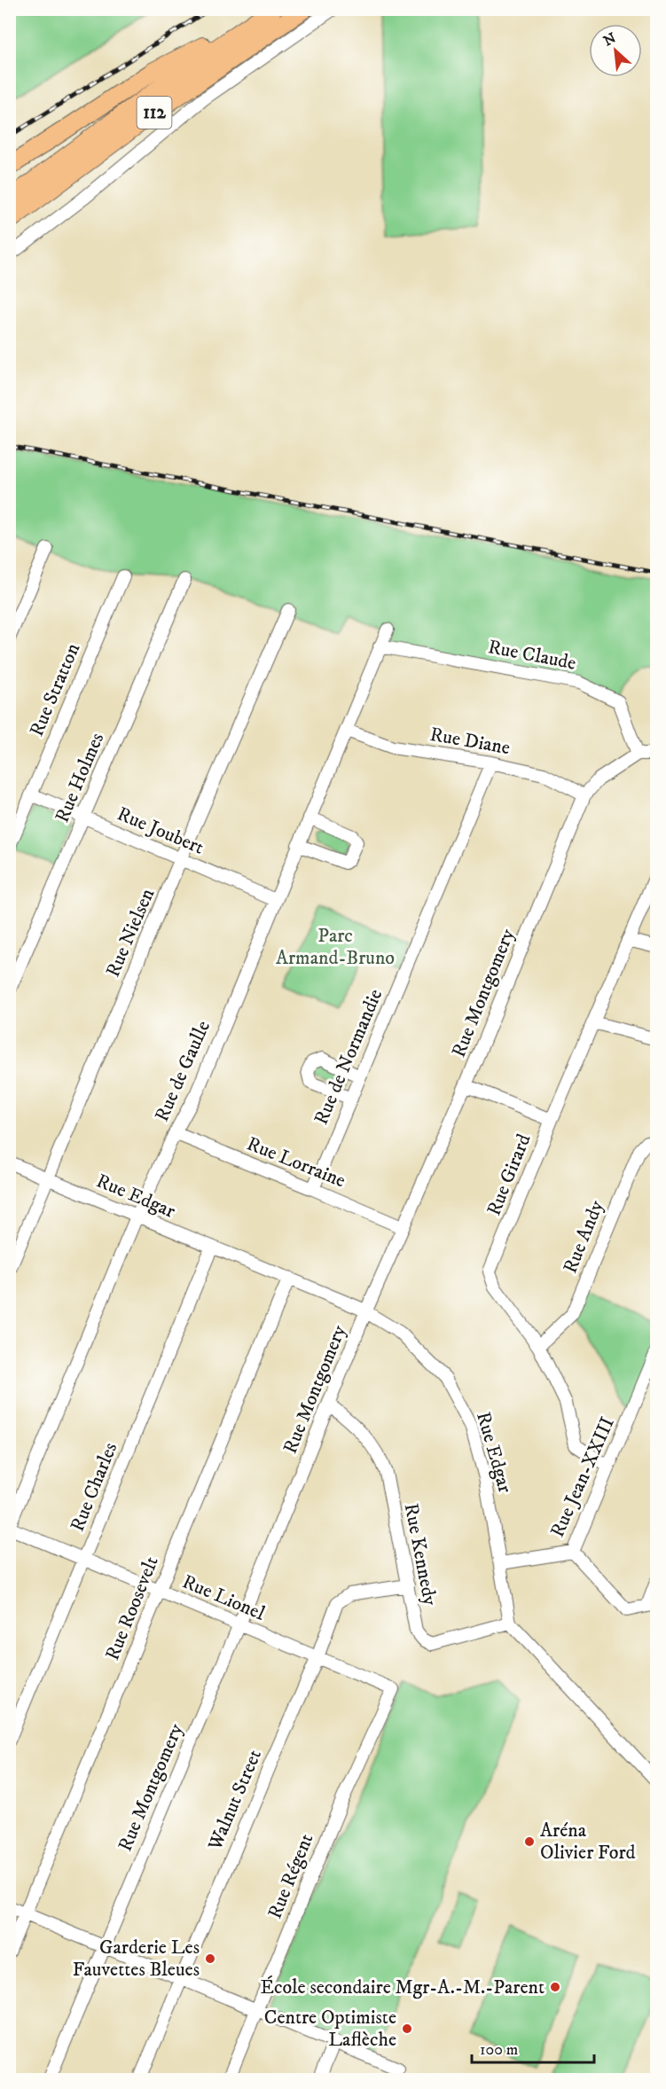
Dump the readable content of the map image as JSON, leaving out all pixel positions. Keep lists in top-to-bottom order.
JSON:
{
  "streets": {
    "highway": ["112"],
    "street": [
      "Rue Claude",
      "Rue Stratton",
      "Rue Diane",
      "Rue Holmes",
      "Rue Joubert",
      "Rue Nielsen",
      "Rue Montgomery",
      "Rue de Normandie",
      "Rue de Gaulle",
      "Rue Lorraine",
      "Rue Girard",
      "Rue Edgar",
      "Rue Andy",
      "Rue Jean-XXIII",
      "Rue Charles",
      "Rue Kennedy",
      "Rue Lionel",
      "Rue Roosevelt",
      "Walnut Street",
      "Rue Régent"
    ]
  },
  "crossings": [
    ["Rue Claude", "Rue Montgomery"],
    ["Rue Claude", "Rue de Gaulle"],
    ["Rue Stratton", "Rue Joubert"],
    ["Rue Diane", "Rue Montgomery"],
    ["Rue Diane", "Rue de Normandie"],
    ["Rue Diane", "Rue de Gaulle"],
    ["Rue Holmes", "Rue Joubert"],
    ["Rue Joubert", "Rue Nielsen"],
    ["Rue Joubert", "Rue de Gaulle"],
    ["Rue Nielsen", "Rue Edgar"],
    ["Rue Montgomery", "Rue Lorraine"],
    ["Rue Montgomery", "Rue Edgar"],
    ["Rue Montgomery", "Rue Kennedy"],
    ["Rue Montgomery", "Rue Lionel"],
    ["Rue de Normandie", "Rue Lorraine"],
    ["Rue de Gaulle", "Rue Lorraine"],
    ["Rue de Gaulle", "Rue Edgar"],
    ["Rue de Gaulle", "Rue Lionel"],
    ["Rue Girard", "Rue Andy"],
    ["Rue Girard", "Rue Jean-XXIII"],
    ["Rue Edgar", "Rue Jean-XXIII"],
    ["Rue Edgar", "Rue Charles"],
    ["Rue Edgar", "Rue Kennedy"],
    ["Rue Edgar", "Rue Roosevelt"],
    ["Rue Charles", "Rue Lionel"],
    ["Rue Kennedy", "Walnut Street"],
    ["Rue Lionel", "Rue Roosevelt"],
    ["Rue Lionel", "Walnut Street"],
    ["Rue Lionel", "Rue Régent"]
  ],
  "parks": ["Parc Armand-Bruno"],
  "places": [
    "Aréna Olivier Ford",
    "Garderie Les Fauvettes Bleues",
    "École secondaire Mgr-A.-M.-Parent",
    "Centre Optimiste Laflèche"
  ],
  "scale_bar": "100 m",
  "north": "top left"
}
